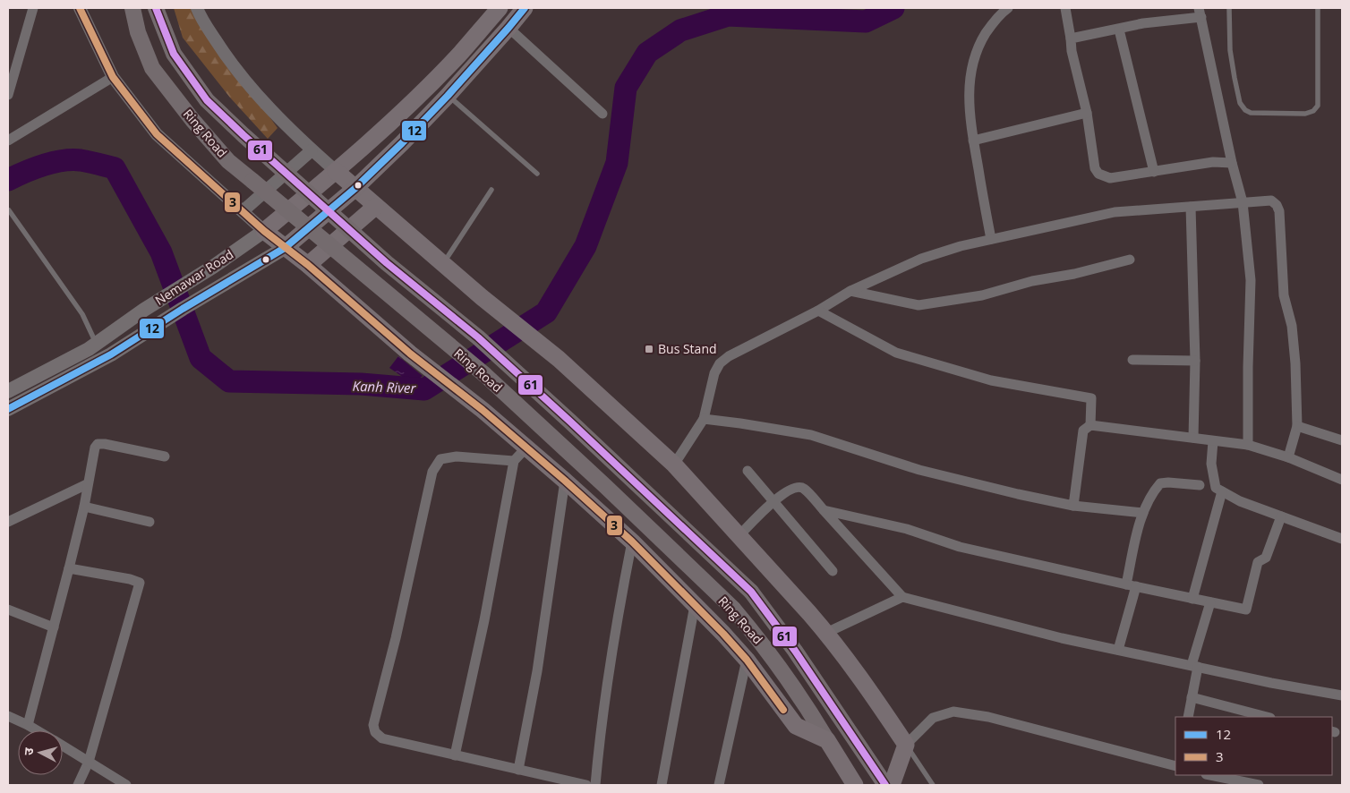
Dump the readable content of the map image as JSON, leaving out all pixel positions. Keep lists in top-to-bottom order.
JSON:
{
  "streets": {
    "highway": ["Ring Road"],
    "main road": ["Nemawar Road"]
  },
  "water": ["Kanh River"],
  "places": {
    "transit": ["Bus Stand"]
  },
  "lines": ["transit line 12", "transit line 3", "transit line 61"],
  "legend": ["12", "3"],
  "north": "left"
}
